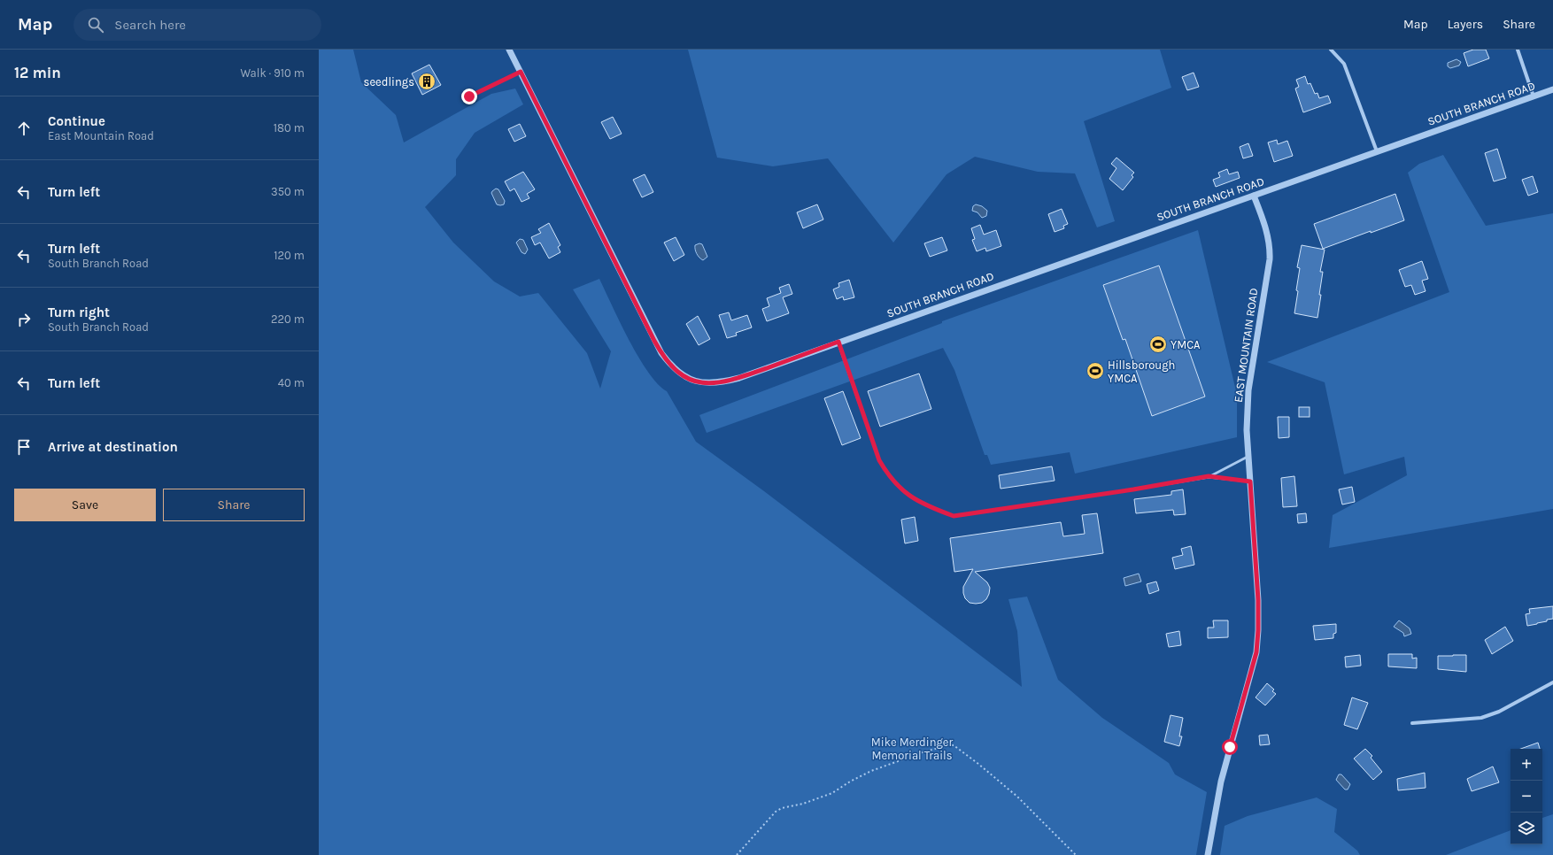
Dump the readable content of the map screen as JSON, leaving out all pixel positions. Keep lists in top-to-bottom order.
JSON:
{
  "streets": {
    "street": ["SOUTH BRANCH ROAD", "EAST MOUNTAIN ROAD"]
  },
  "crossings": [
    ["SOUTH BRANCH ROAD", "EAST MOUNTAIN ROAD"]
  ],
  "parks": ["Mike Merdinger Memorial Trails"],
  "places": {
    "building": ["seedlings"],
    "sports": ["YMCA", "Hillsborough YMCA"]
  },
  "page": {
    "header": "Map",
    "search": "Search here",
    "nav": ["Map", "Layers", "Share"],
    "heading": ["12 min", "Walk · 910 m"],
    "list": [
      ["Continue", "East Mountain Road", "180 m"],
      ["Turn left", "350 m"],
      ["Turn left", "South Branch Road", "120 m"],
      ["Turn right", "South Branch Road", "220 m"],
      ["Turn left", "40 m"],
      "Arrive at destination"
    ],
    "buttons": ["Save", "Share"],
    "map_buttons": ["+", "−"]
  }
}
